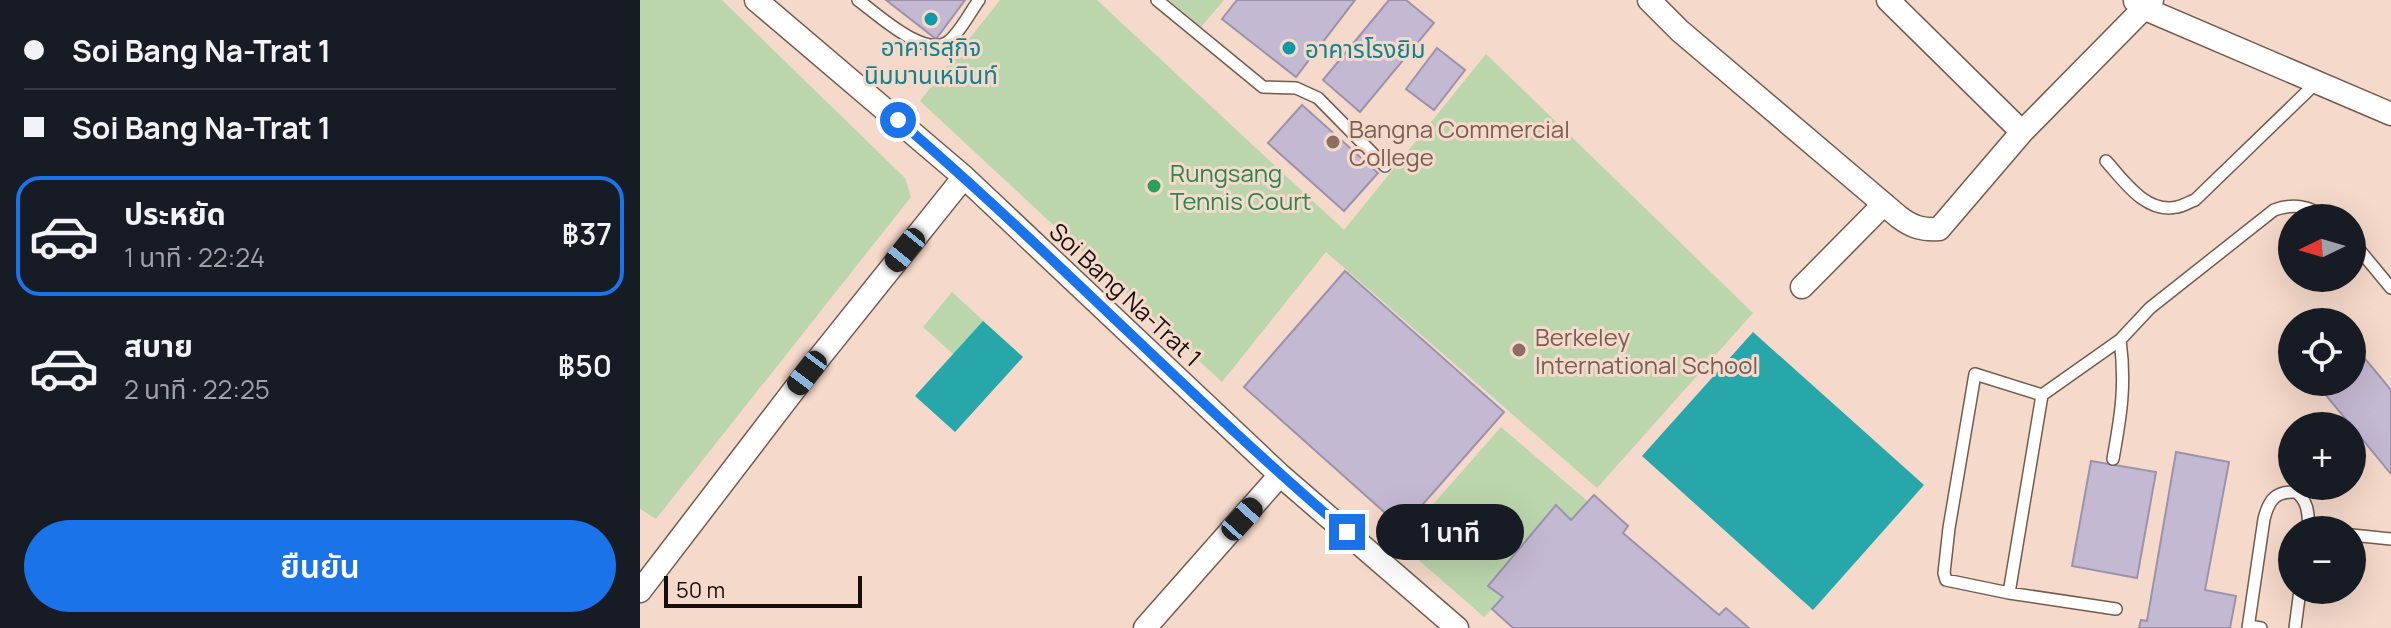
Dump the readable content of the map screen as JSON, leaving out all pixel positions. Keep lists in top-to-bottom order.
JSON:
{
  "streets": {
    "street": ["Soi Bang Na-Trat 1"]
  },
  "places": [
    "อาคารสุกิจ นิมมานเหมินท์",
    "อาคารโรงยิม",
    "Bangna Commercial College",
    "Rungsang Tennis Court",
    "Berkeley International School"
  ],
  "scale_bar": "50 m",
  "north": "left",
  "page": {
    "banner": ["Soi Bang Na-Trat 1", "Soi Bang Na-Trat 1"],
    "list": [
      {
        "name": "ประหยัด",
        "note": "1 นาที · 22:24",
        "value": "฿37"
      },
      {
        "name": "สบาย",
        "note": "2 นาที · 22:25",
        "value": "฿50"
      }
    ],
    "map_buttons": ["+", "−"],
    "buttons": "ยืนยัน",
    "bubble": "1 นาที",
    "scale": "50 m"
  }
}
